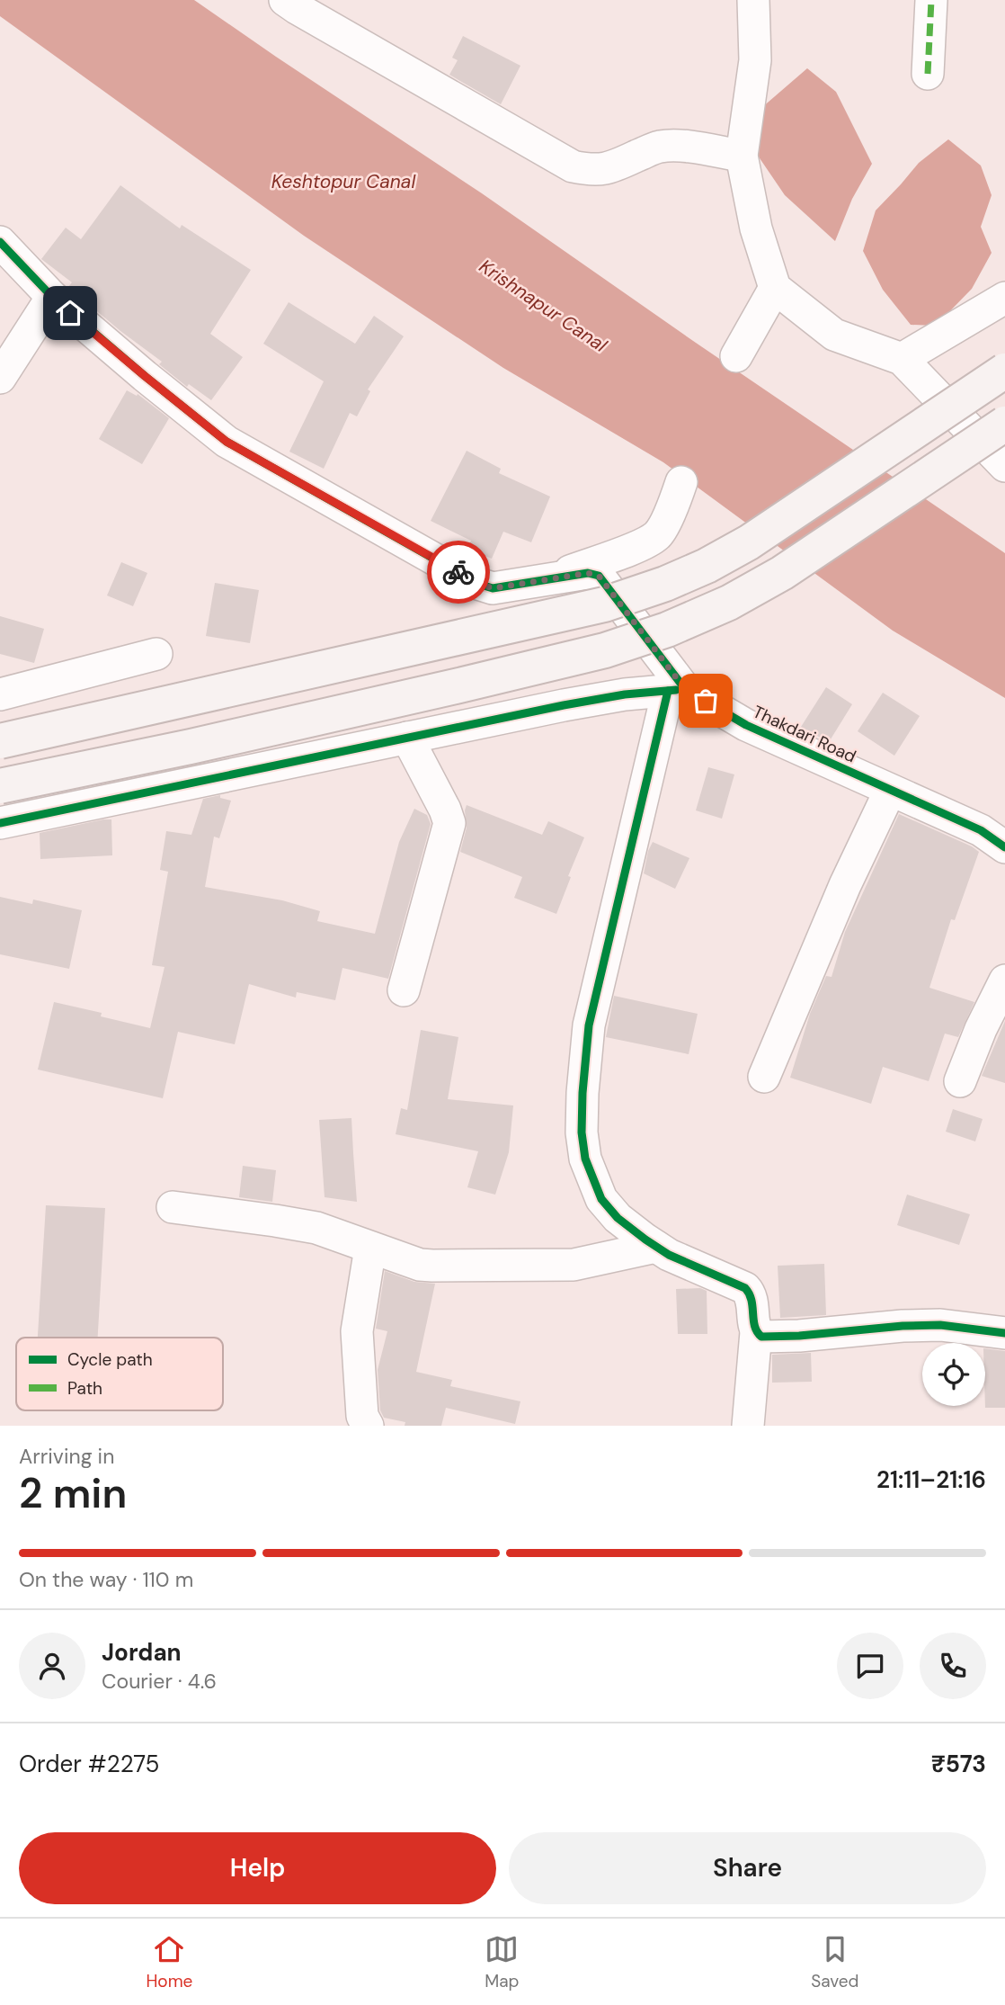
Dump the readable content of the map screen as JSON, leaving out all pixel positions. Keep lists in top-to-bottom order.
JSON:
{
  "streets": {
    "street": ["Thakdari Road"]
  },
  "water": ["Keshtopur Canal", "Krishnapur Canal"],
  "legend": ["Cycle path", "Path"],
  "page": {
    "heading": ["2 min", "Arriving in", "21:11–21:16"],
    "panel": [
      "Jordan",
      "Courier · 4.6",
      "Order #2275",
      "₹573"
    ],
    "bar": "On the way · 110 m",
    "buttons": ["Help", "Share"],
    "tabs": ["Home", "Map", "Saved"]
  }
}
